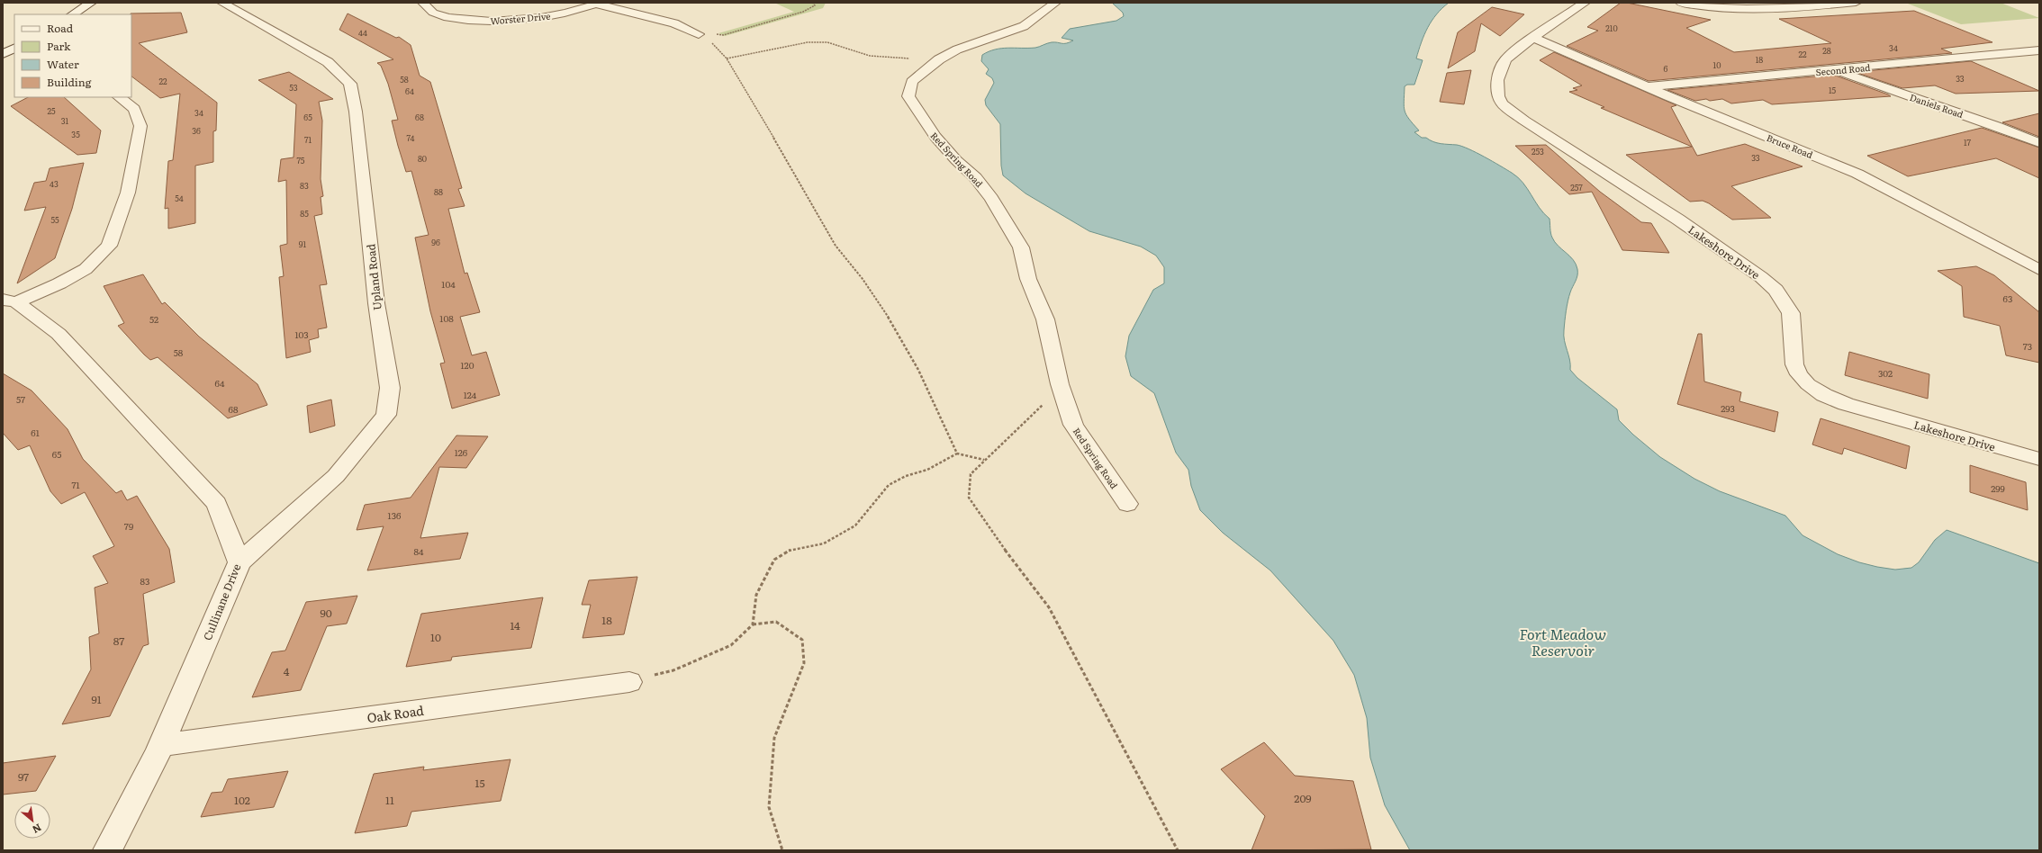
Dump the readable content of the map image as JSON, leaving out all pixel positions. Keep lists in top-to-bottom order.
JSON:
{
  "streets": {
    "street": [
      "Worster Drive",
      "Second Road",
      "Daniels Road",
      "Bruce Road",
      "Red Spring Road",
      "Lakeshore Drive",
      "Upland Road",
      "Cullinane Drive",
      "Oak Road"
    ]
  },
  "crossings": [
    ["Second Road", "Daniels Road"],
    ["Second Road", "Bruce Road"],
    ["Bruce Road", "Lakeshore Drive"],
    ["Upland Road", "Cullinane Drive"],
    ["Cullinane Drive", "Oak Road"]
  ],
  "water": ["Fort Meadow Reservoir"],
  "house_numbers": [
    "210",
    "44",
    "34",
    "28",
    "22",
    "18",
    "10",
    "6",
    "33",
    "58",
    "22",
    "53",
    "15",
    "64",
    "25",
    "34",
    "65",
    "68",
    "31",
    "36",
    "35",
    "74",
    "71",
    "17",
    "253",
    "33",
    "80",
    "75",
    "43",
    "83",
    "257",
    "88",
    "54",
    "85",
    "55",
    "96",
    "91",
    "104",
    "63",
    "108",
    "52",
    "103",
    "73",
    "58",
    "120",
    "302",
    "64",
    "124",
    "57",
    "293",
    "68",
    "61",
    "126",
    "65",
    "71",
    "299",
    "136",
    "79",
    "84",
    "83",
    "90",
    "18",
    "14",
    "10",
    "87",
    "4",
    "91",
    "97",
    "15",
    "209",
    "102",
    "11"
  ],
  "legend": [
    "Road",
    "Park",
    "Water",
    "Building"
  ],
  "north": "bottom right"
}
